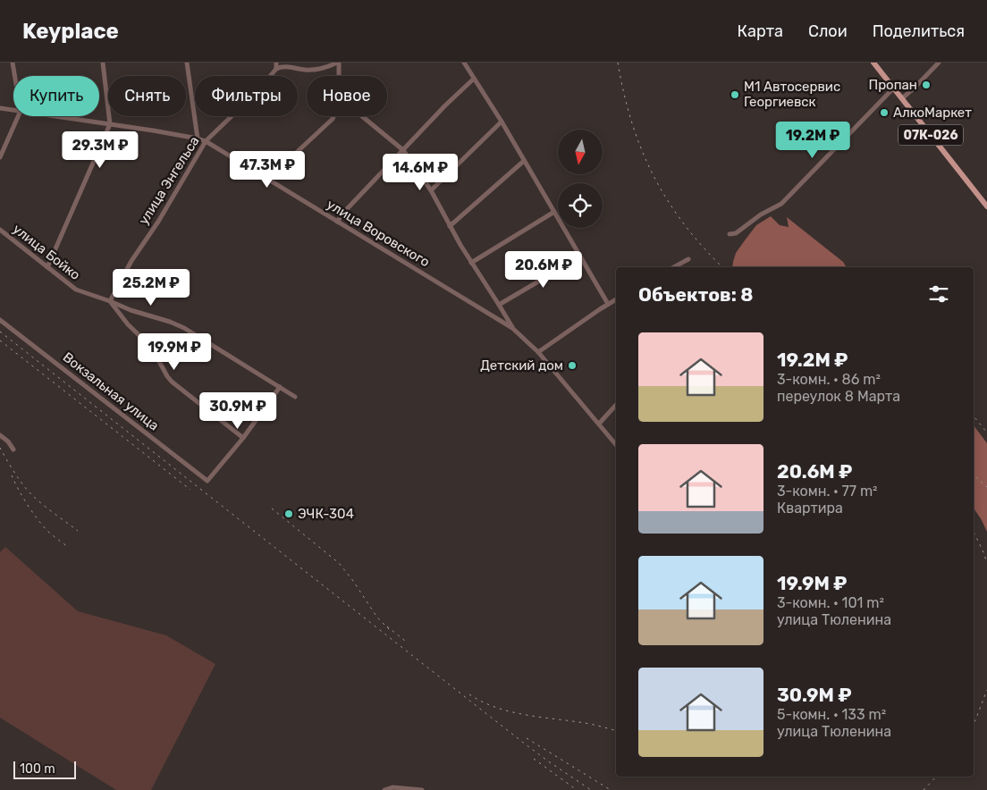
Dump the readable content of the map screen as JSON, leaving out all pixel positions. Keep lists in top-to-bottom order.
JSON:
{
  "streets": {
    "main road": ["07К-026"],
    "street": [
      "улица Энгельса",
      "улица Воровского",
      "улица Бойко",
      "Вокзальная улица"
    ]
  },
  "crossings": [
    ["улица Энгельса", "улица Воровского"],
    ["улица Энгельса", "улица Бойко"]
  ],
  "places": [
    "Пропан",
    "М1 Автосервис Георгиевск",
    "АлкоМаркет",
    "Детский дом",
    "ЭЧК-304"
  ],
  "scale_bar": "100 m",
  "north": "bottom",
  "page": {
    "header": "Keyplace",
    "nav": ["Карта", "Слои", "Поделиться"],
    "chip": [
      "Купить",
      "Снять",
      "Фильтры",
      "Новое"
    ],
    "price": [
      "19.2M ₽",
      "29.3M ₽",
      "47.3M ₽",
      "14.6M ₽",
      "20.6M ₽",
      "25.2M ₽",
      "19.9M ₽",
      "30.9M ₽"
    ],
    "heading": "Объектов: 8",
    "list": [
      {
        "name": "19.2M ₽",
        "note": "3-комн. · 86 m² · переулок 8 Марта"
      },
      {
        "name": "20.6M ₽",
        "note": "3-комн. · 77 m² · Квартира"
      },
      {
        "name": "19.9M ₽",
        "note": "3-комн. · 101 m² · улица Тюленина"
      },
      {
        "name": "30.9M ₽",
        "note": "5-комн. · 133 m² · улица Тюленина"
      }
    ],
    "scale": "100 m"
  }
}
